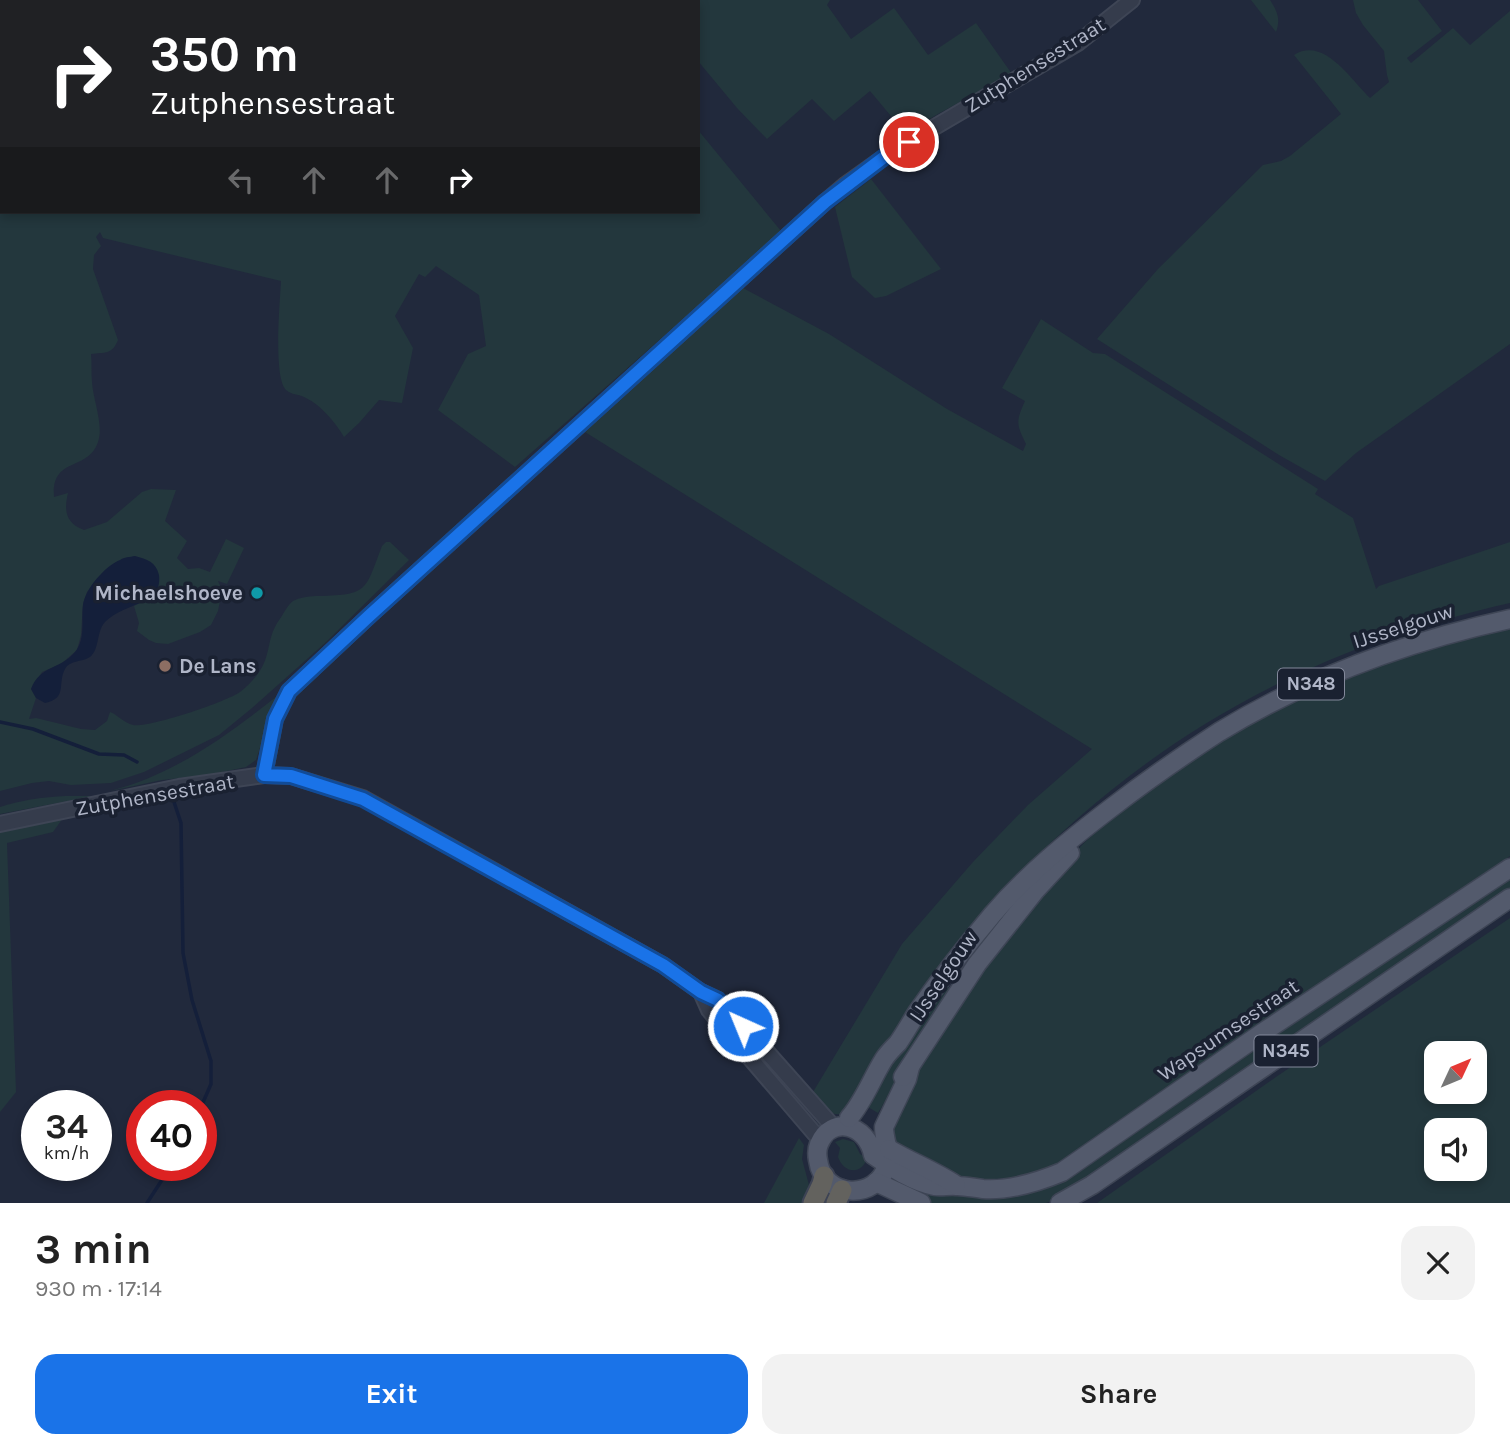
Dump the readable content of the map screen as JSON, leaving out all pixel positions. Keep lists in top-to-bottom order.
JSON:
{
  "streets": {
    "main road": [
      "IJsselgouw",
      "N348",
      "Wapsumsestraat",
      "N345"
    ],
    "street": ["Zutphensestraat"]
  },
  "places": ["Michaelshoeve", "De Lans"],
  "north": "top right",
  "page": {
    "turn": ["350 m", "Zutphensestraat"],
    "speed": "34 km/h",
    "limit": "40",
    "heading": ["3 min", "930 m · 17:14"],
    "buttons": ["Exit", "Share"]
  }
}
